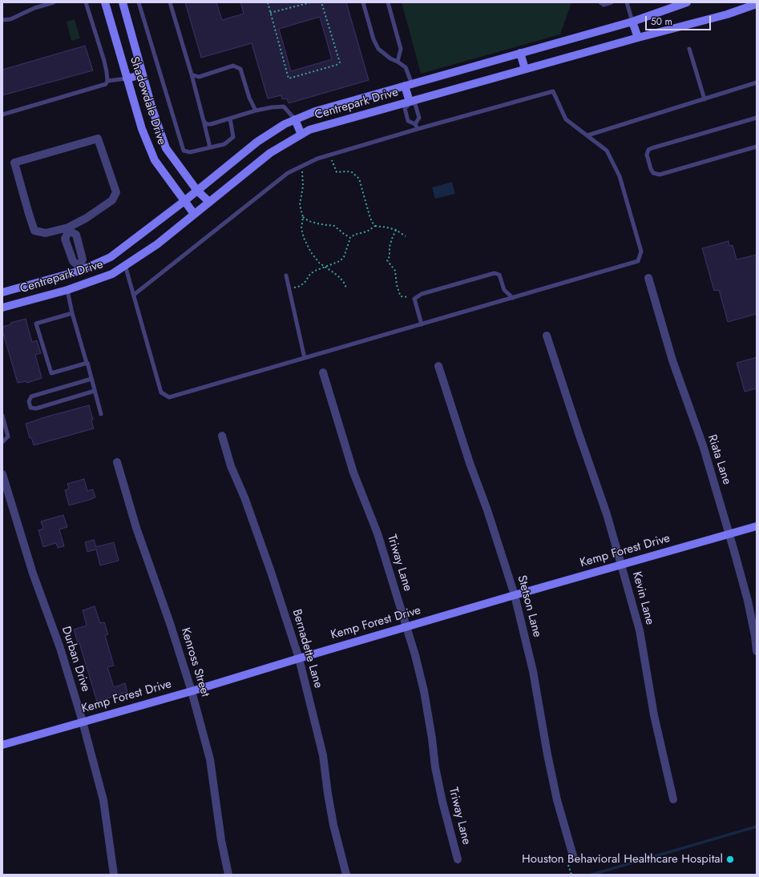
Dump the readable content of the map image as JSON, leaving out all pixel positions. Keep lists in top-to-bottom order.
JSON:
{
  "streets": {
    "street": [
      "Shadowdale Drive",
      "Centrepark Drive",
      "Riata Lane",
      "Kemp Forest Drive",
      "Triway Lane",
      "Kevin Lane",
      "Stetson Lane",
      "Bernadette Lane",
      "Durban Drive",
      "Kenross Street"
    ]
  },
  "crossings": [
    ["Shadowdale Drive", "Centrepark Drive"],
    ["Riata Lane", "Kemp Forest Drive"],
    ["Kemp Forest Drive", "Triway Lane"],
    ["Kemp Forest Drive", "Kevin Lane"],
    ["Kemp Forest Drive", "Stetson Lane"],
    ["Kemp Forest Drive", "Bernadette Lane"],
    ["Kemp Forest Drive", "Durban Drive"],
    ["Kemp Forest Drive", "Kenross Street"]
  ],
  "places": ["Houston Behavioral Healthcare Hospital"],
  "scale_bar": "50 m"
}
